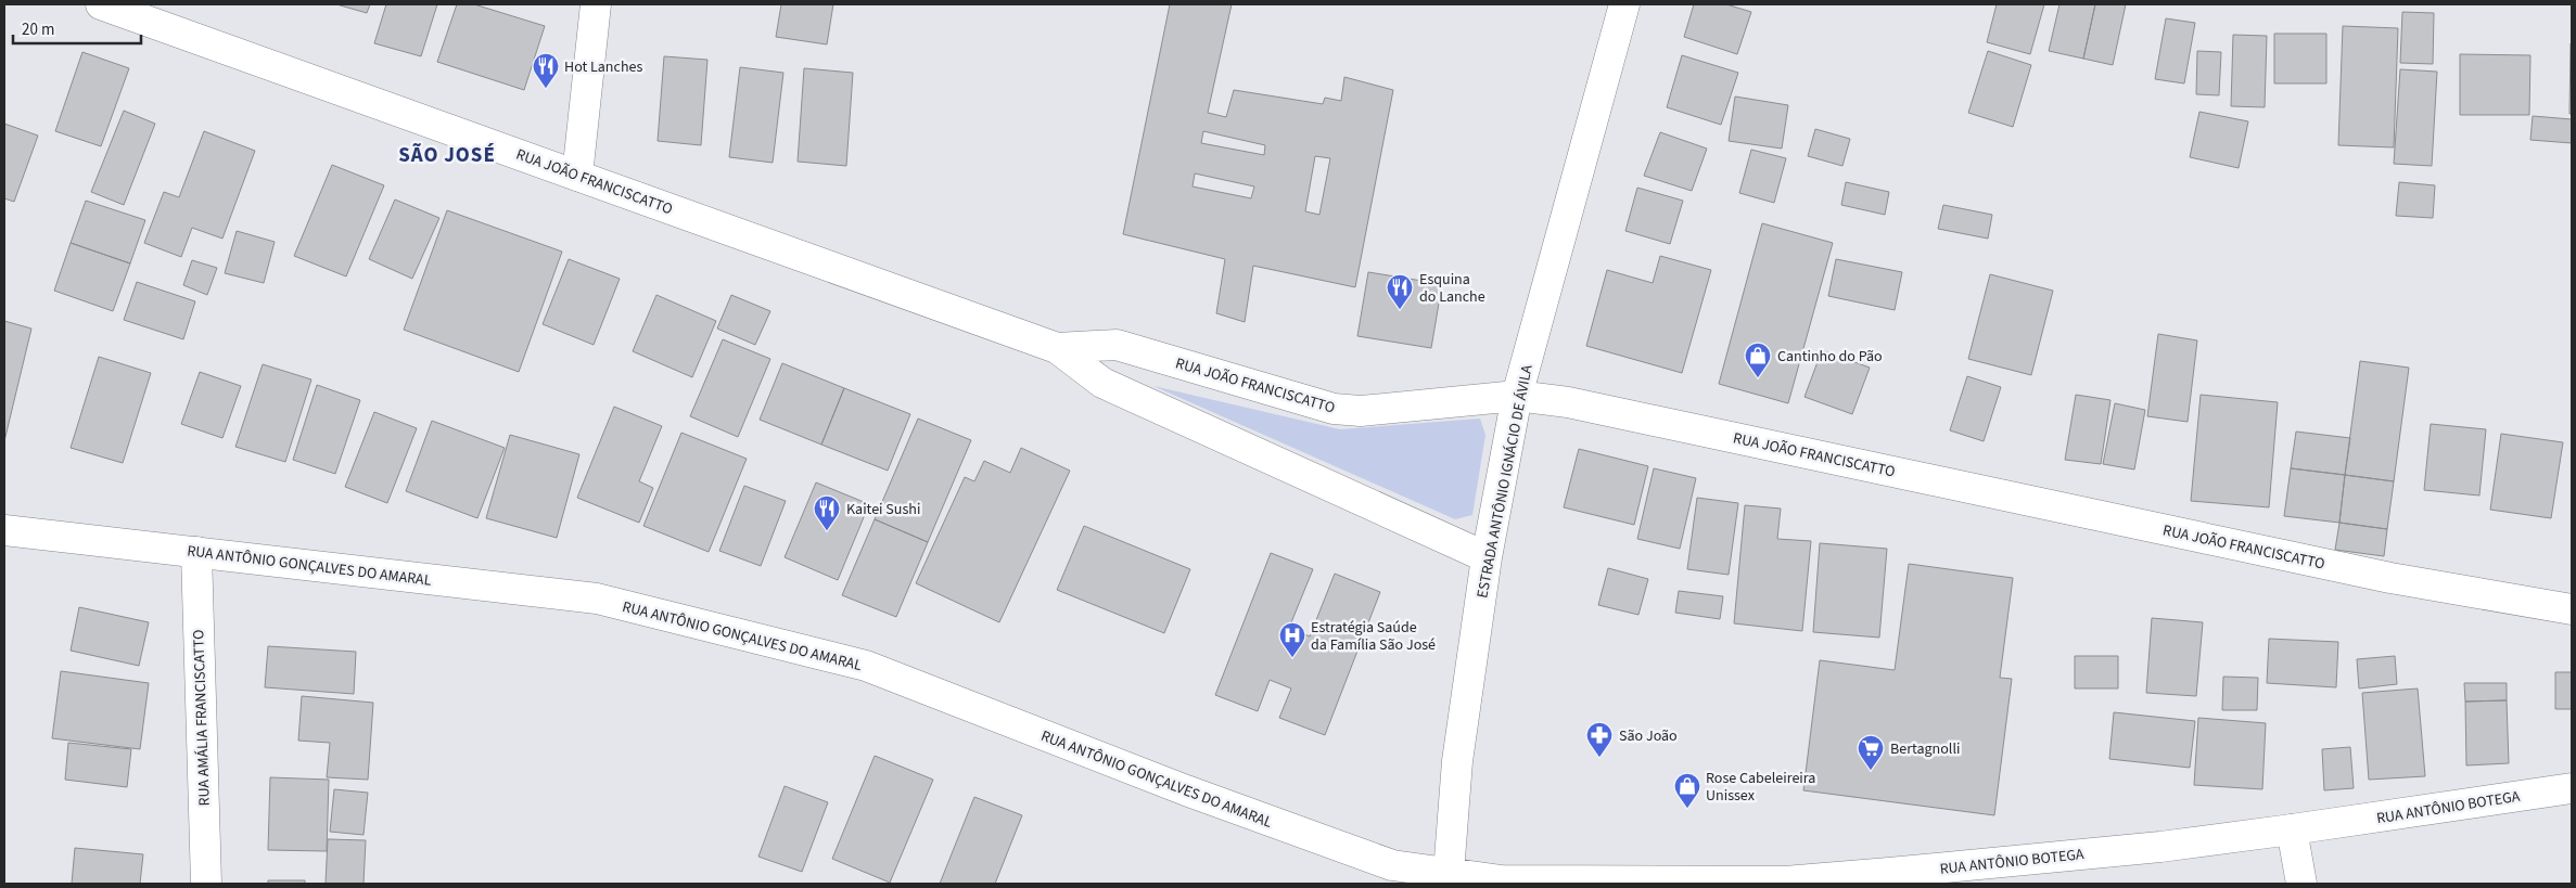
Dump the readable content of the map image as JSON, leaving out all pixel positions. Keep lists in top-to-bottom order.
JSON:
{
  "streets": {
    "street": [
      "RUA JOÃO FRANCISCATTO",
      "ESTRADA ANTÔNIO IGNÁCIO DE ÁVILA",
      "RUA ANTÔNIO GONÇALVES DO AMARAL",
      "RUA AMÁLIA FRANCISCATTO",
      "RUA ANTÔNIO BOTEGA"
    ]
  },
  "crossings": [
    ["RUA JOÃO FRANCISCATTO", "ESTRADA ANTÔNIO IGNÁCIO DE ÁVILA"],
    ["ESTRADA ANTÔNIO IGNÁCIO DE ÁVILA", "RUA ANTÔNIO GONÇALVES DO AMARAL"],
    ["ESTRADA ANTÔNIO IGNÁCIO DE ÁVILA", "RUA ANTÔNIO BOTEGA"],
    ["RUA ANTÔNIO GONÇALVES DO AMARAL", "RUA AMÁLIA FRANCISCATTO"],
    ["RUA ANTÔNIO GONÇALVES DO AMARAL", "RUA ANTÔNIO BOTEGA"]
  ],
  "districts": ["SÃO JOSÉ"],
  "places": {
    "restaurant": ["Hot Lanches", "Esquina do Lanche", "Kaitei Sushi"],
    "shop": ["Cantinho do Pão", "Rose Cabeleireira Unissex"],
    "hospital": ["Estratégia Saúde da Família São José"],
    "pharmacy": ["São João"],
    "supermarket": ["Bertagnolli"]
  },
  "scale_bar": "20 m"
}
